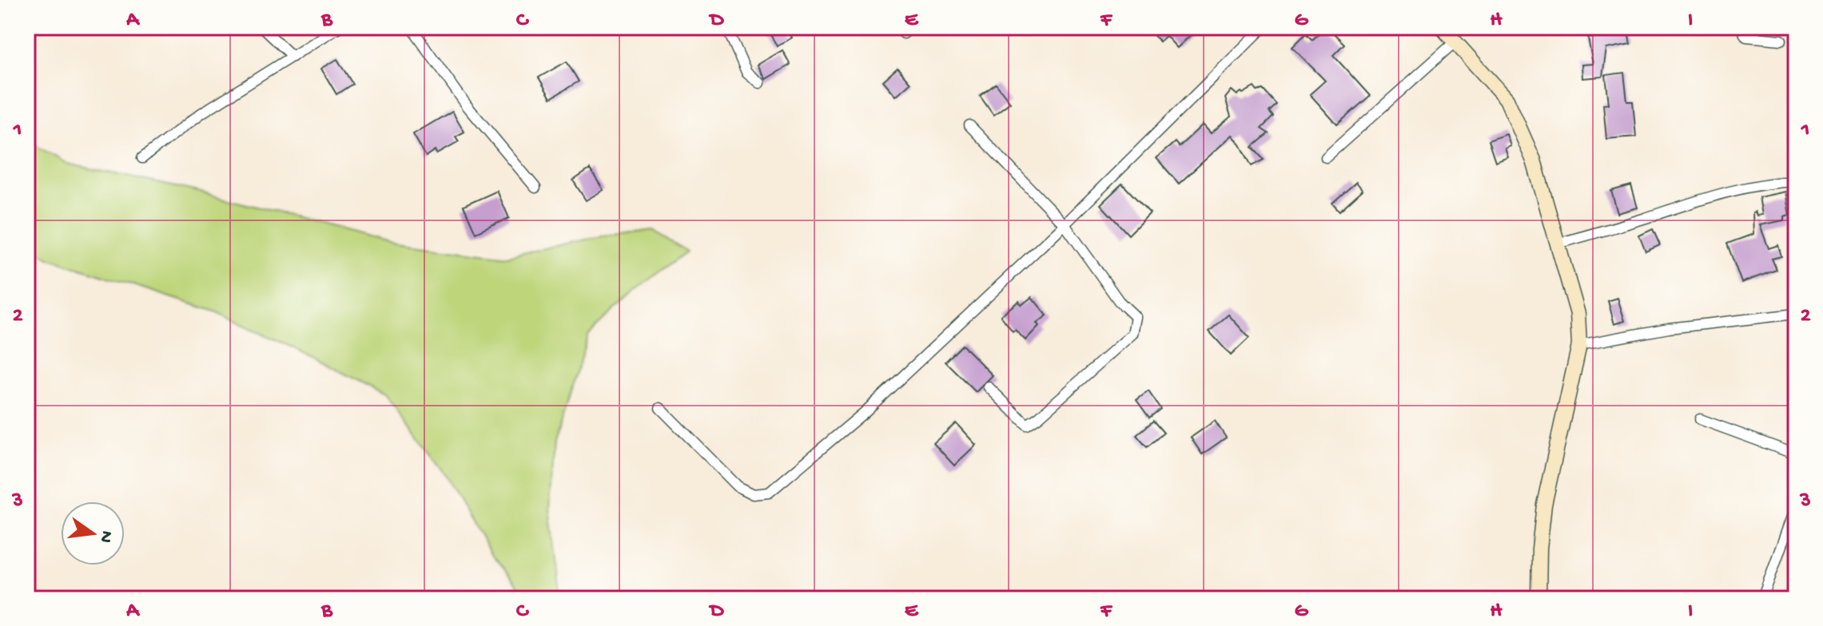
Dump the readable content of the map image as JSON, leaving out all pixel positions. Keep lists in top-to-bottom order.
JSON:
{
  "north": "right",
  "grid": {
    "columns": [
      "A",
      "B",
      "C",
      "D",
      "E",
      "F",
      "G",
      "H",
      "I"
    ],
    "rows": ["1", "2", "3"]
  }
}
